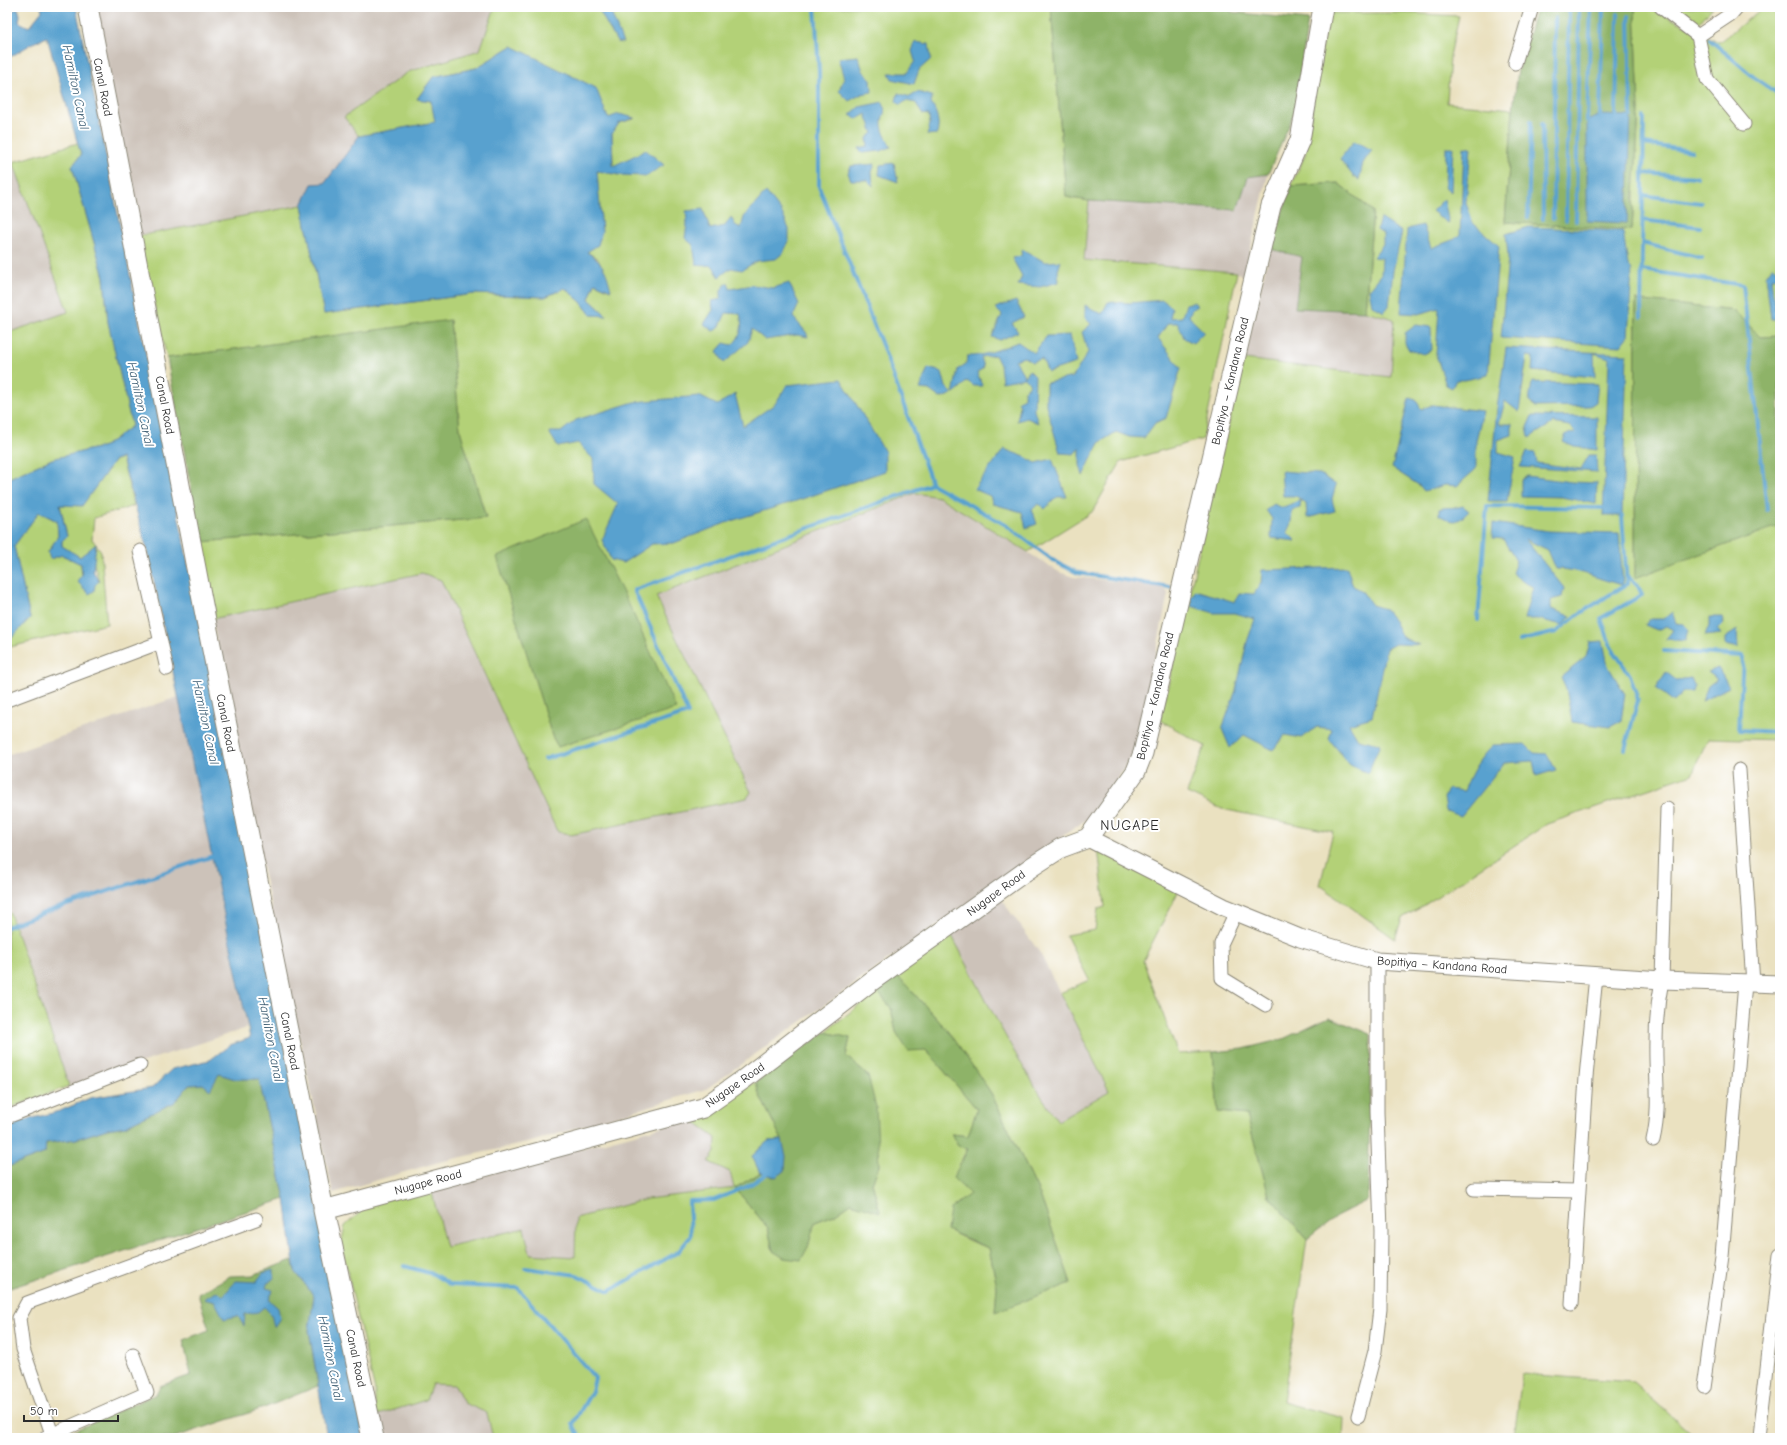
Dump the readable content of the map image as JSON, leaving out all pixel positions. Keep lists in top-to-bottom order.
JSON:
{
  "streets": {
    "main road": ["Canal Road", "Bopitiya – Kandana Road", "Nugape Road"]
  },
  "crossings": [
    ["Canal Road", "Nugape Road"],
    ["Bopitiya – Kandana Road", "Nugape Road"]
  ],
  "districts": ["NUGAPE"],
  "water": ["Hamilton Canal"],
  "scale_bar": "50 m"
}
